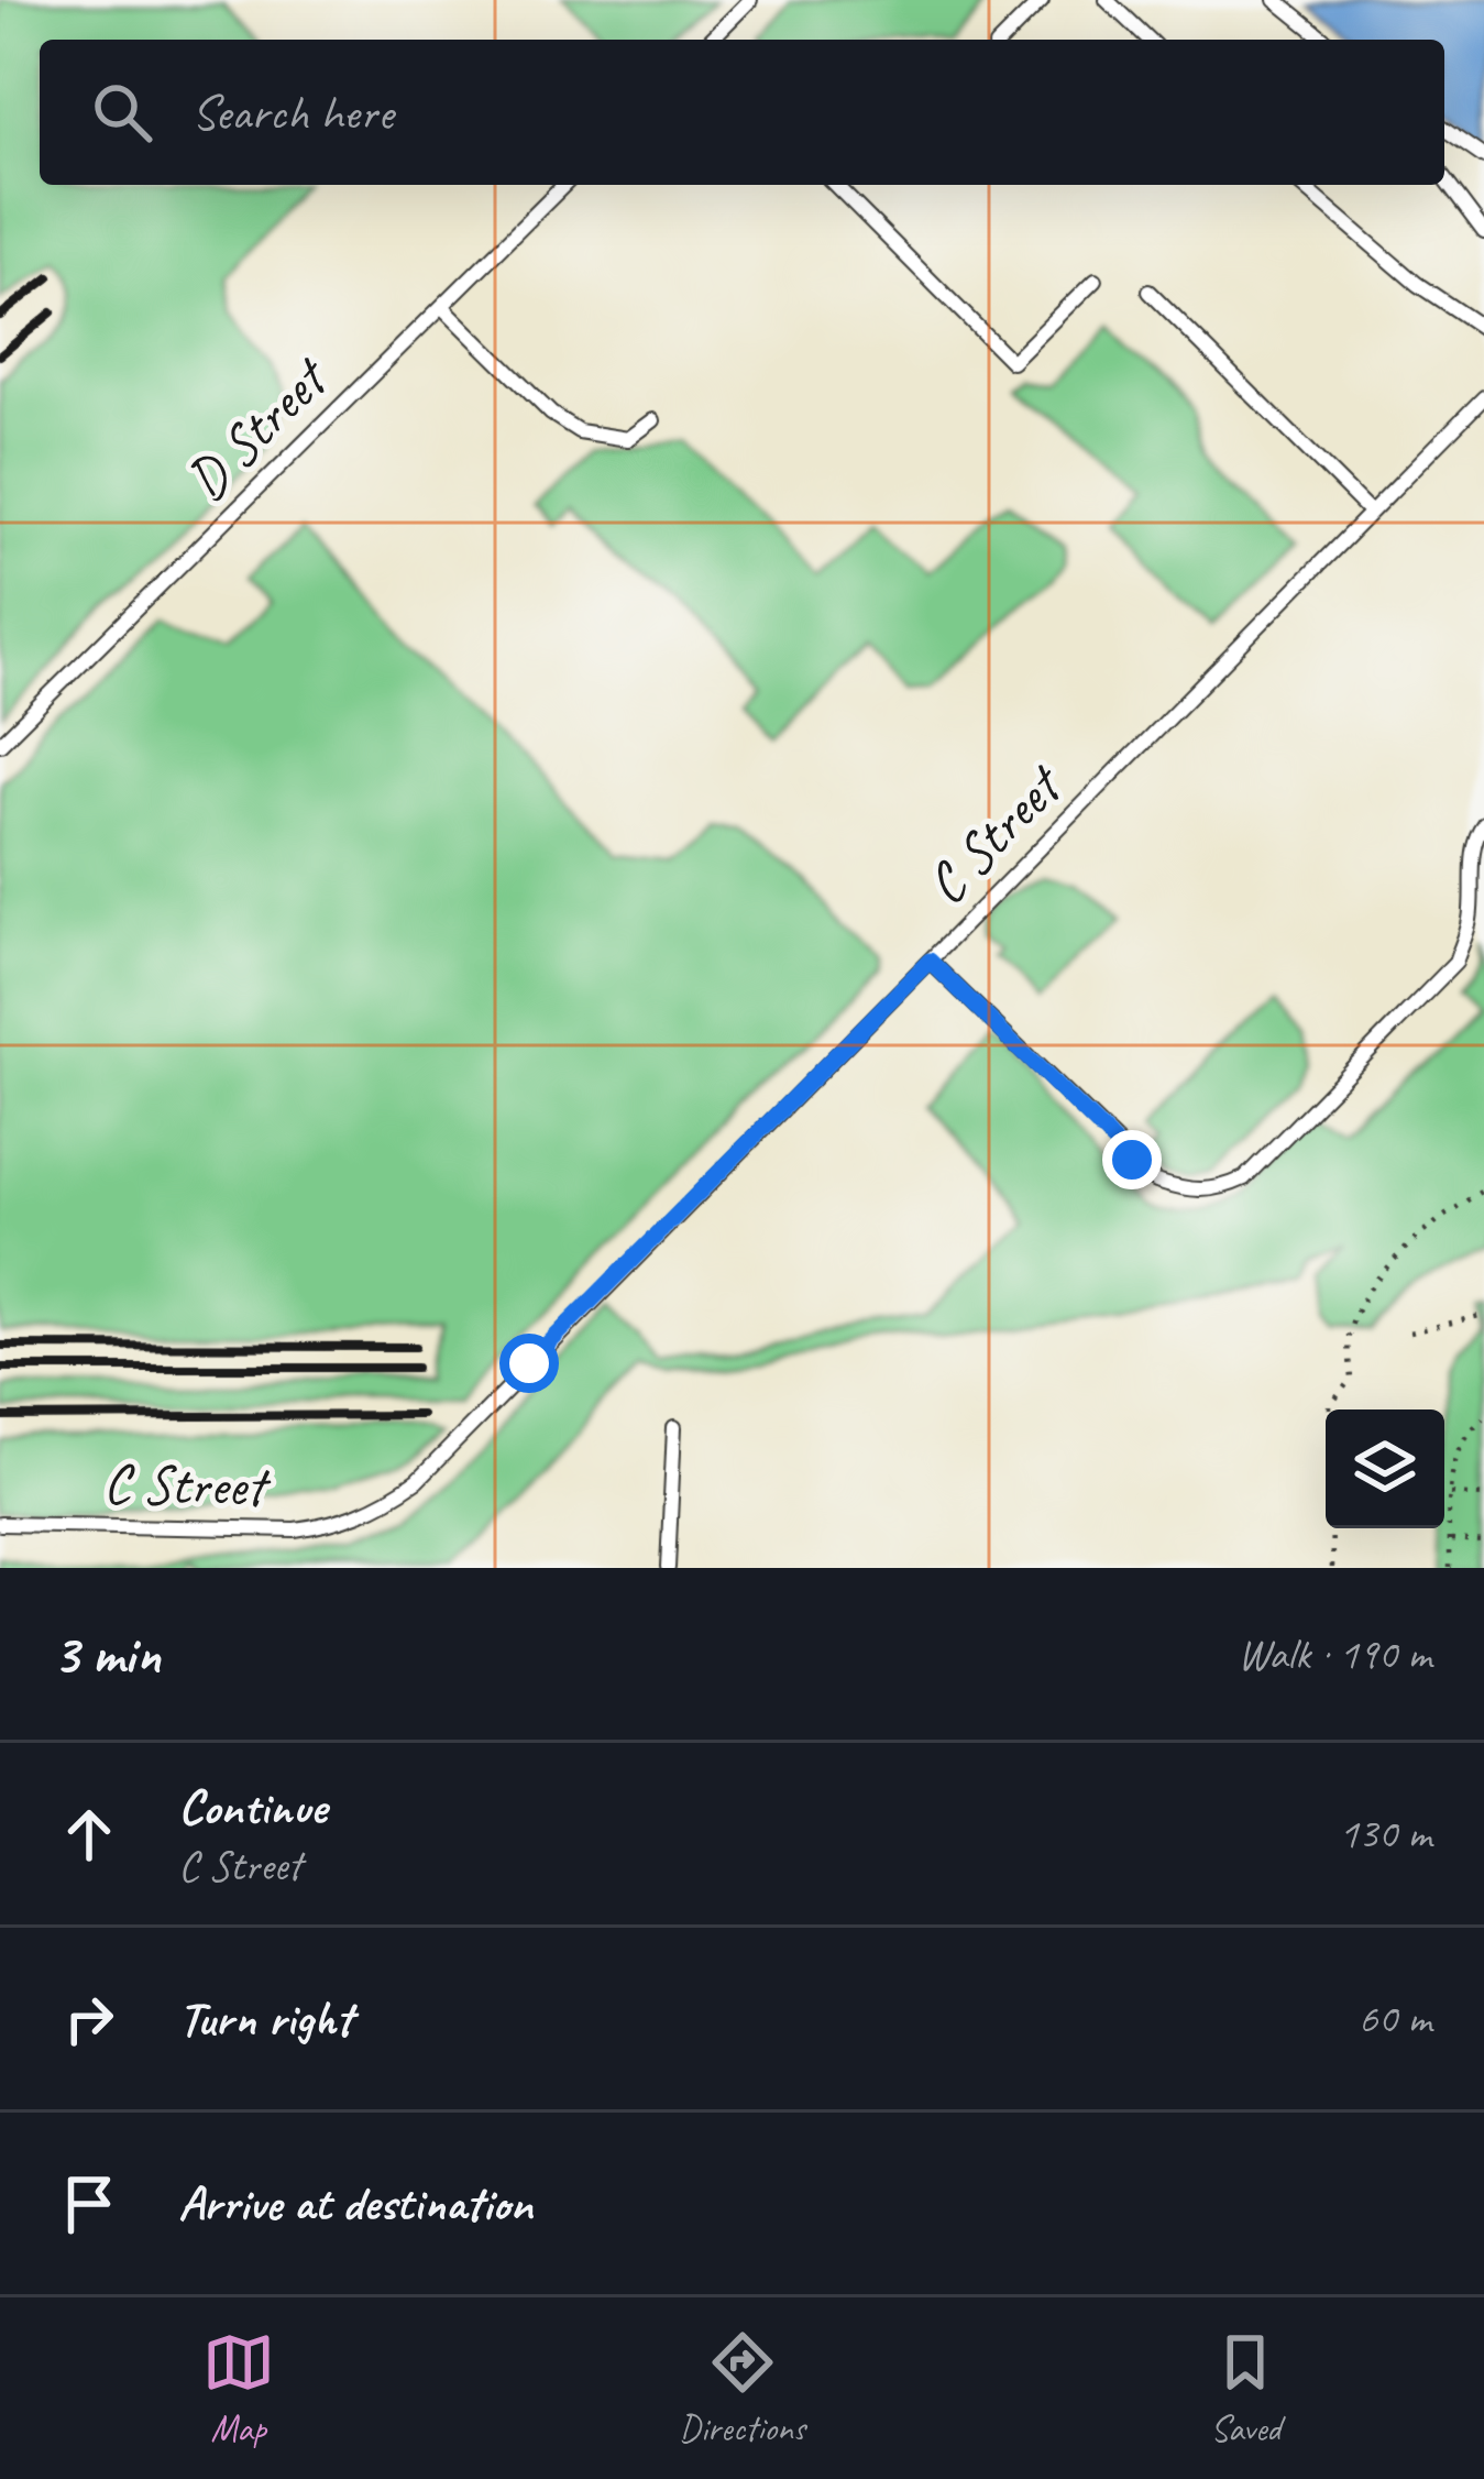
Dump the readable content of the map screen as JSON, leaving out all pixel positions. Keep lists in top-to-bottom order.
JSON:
{
  "streets": {
    "lane": ["D Street", "C Street"]
  },
  "page": {
    "search": "Search here",
    "heading": ["3 min", "Walk · 190 m"],
    "list": [
      ["Continue", "C Street", "130 m"],
      ["Turn right", "60 m"],
      "Arrive at destination"
    ],
    "nav": ["Map", "Directions", "Saved"]
  }
}
